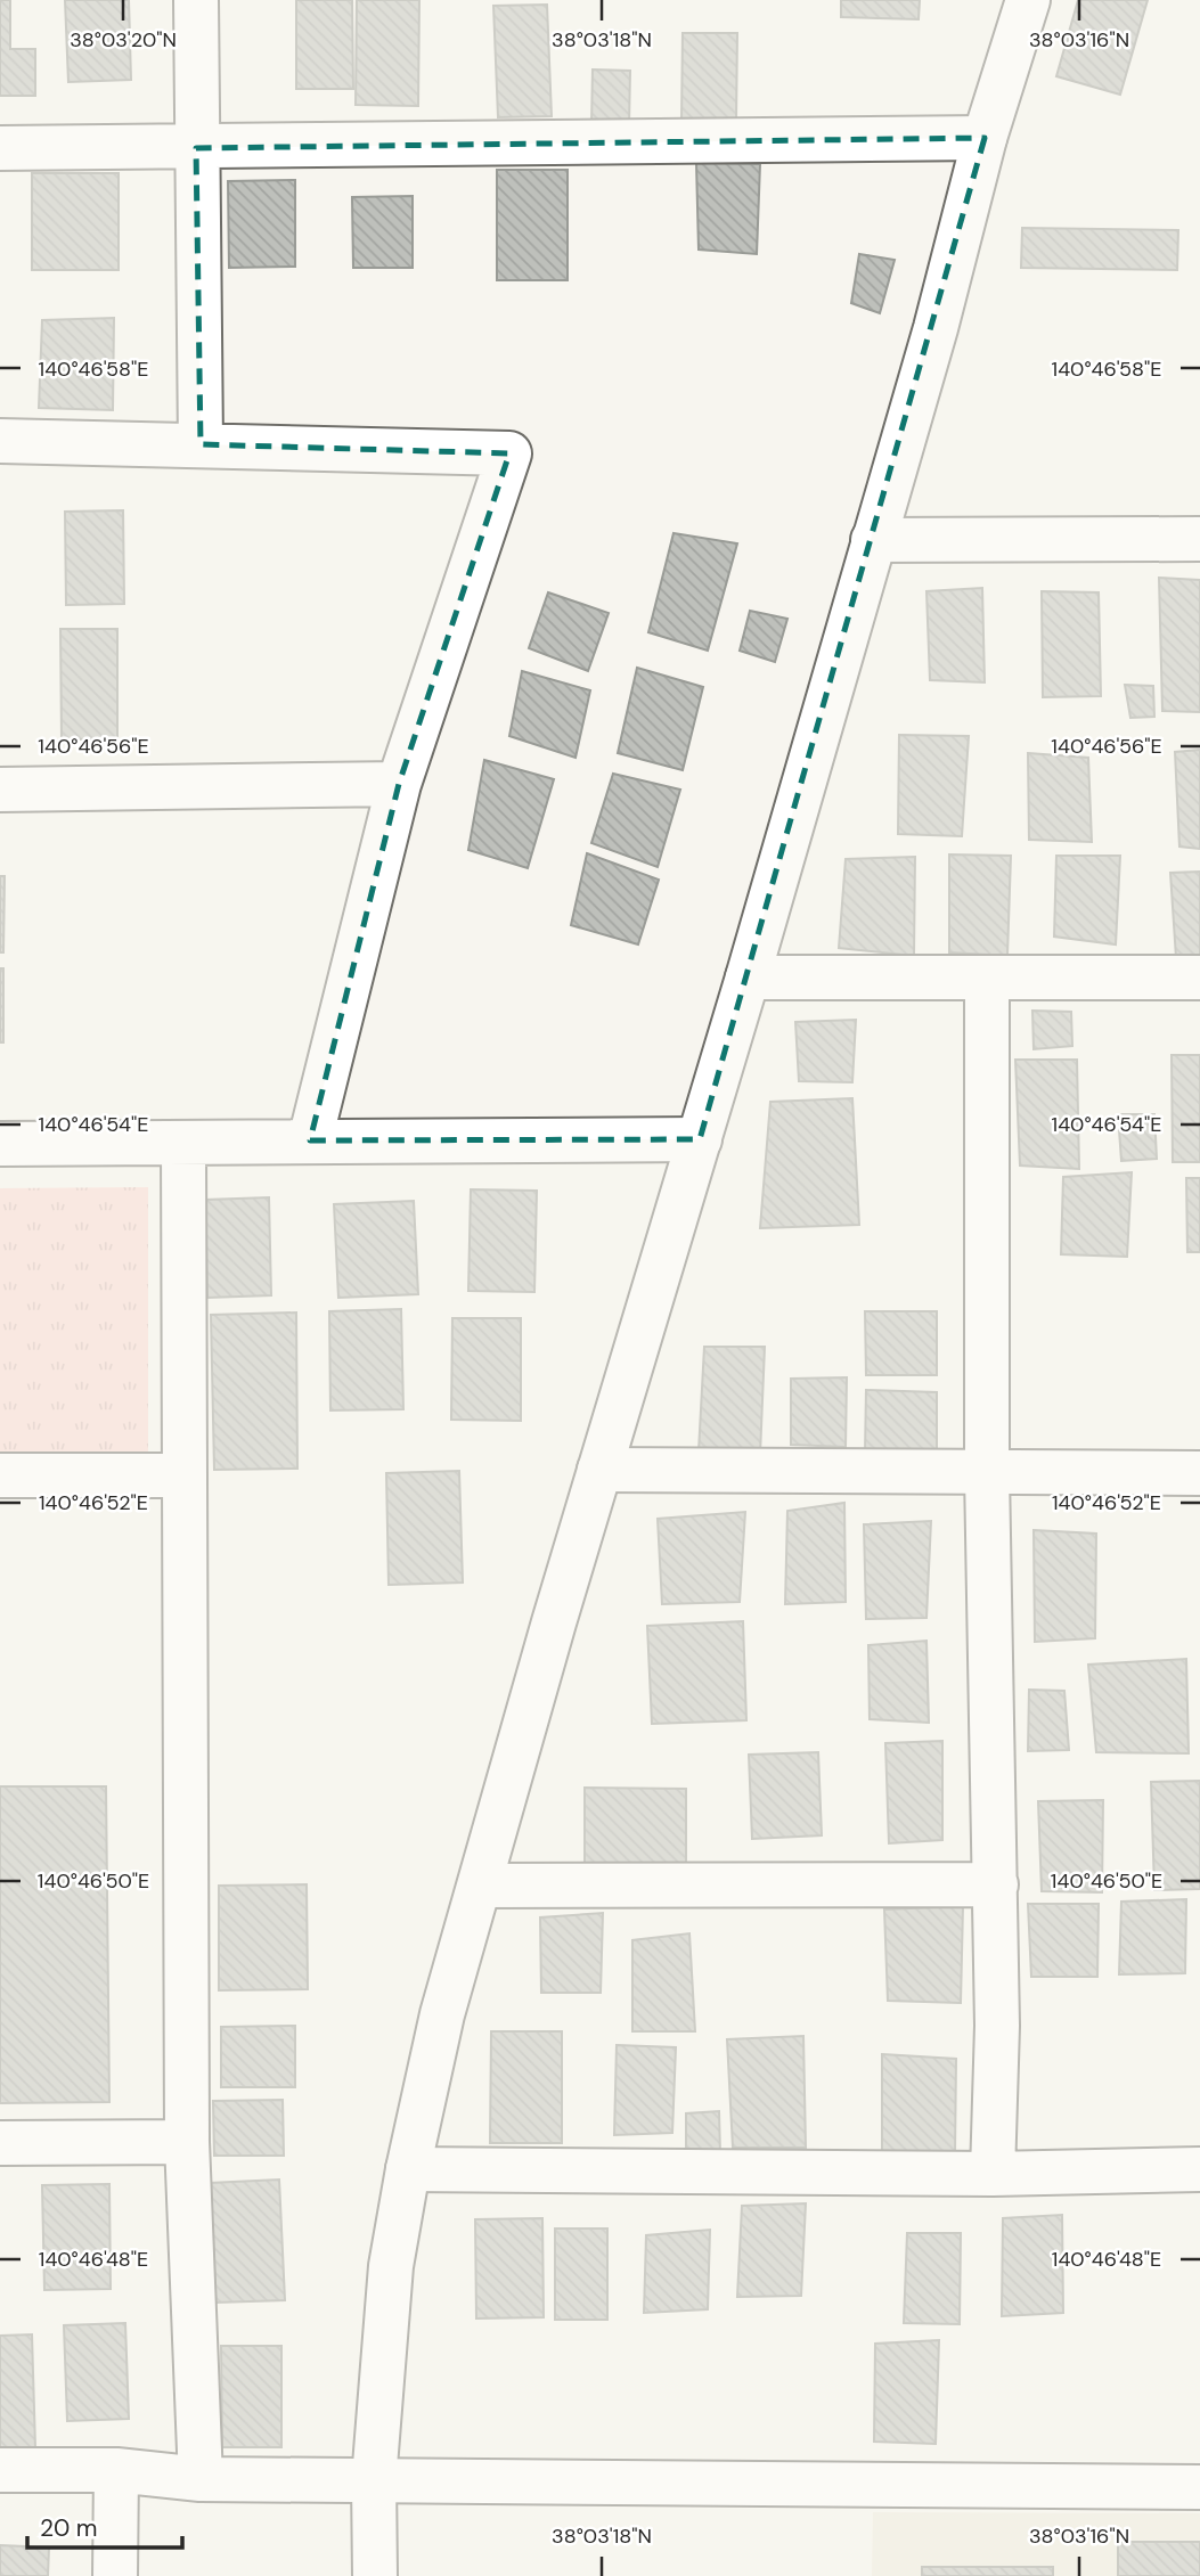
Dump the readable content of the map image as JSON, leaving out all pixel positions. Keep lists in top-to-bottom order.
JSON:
{
  "scale_bar": "20 m",
  "coordinates": [
    "38°03'20\"N",
    "38°03'18\"N",
    "38°03'16\"N",
    "140°46'58\"E",
    "140°46'56\"E",
    "140°46'54\"E",
    "140°46'52\"E",
    "140°46'50\"E",
    "140°46'48\"E"
  ]
}
